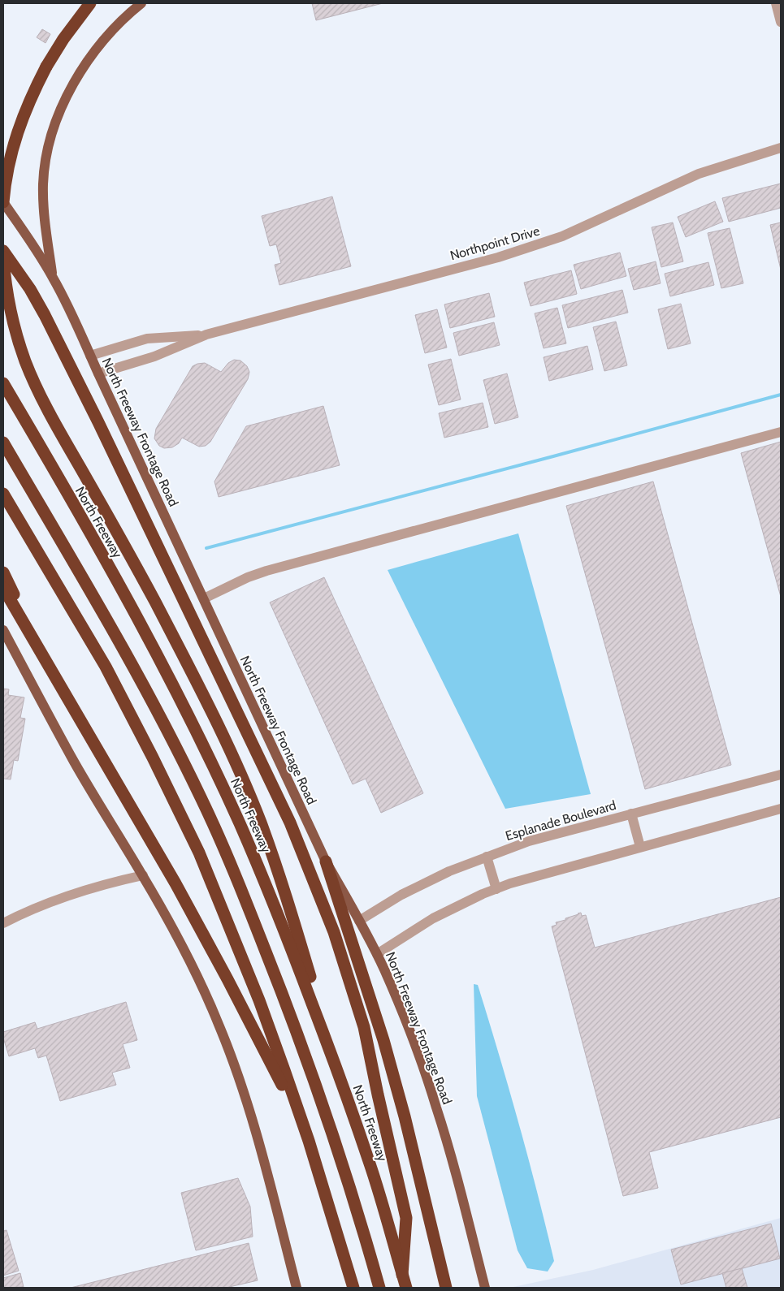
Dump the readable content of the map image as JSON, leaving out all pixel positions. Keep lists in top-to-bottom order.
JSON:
{
  "streets": {
    "highway": ["North Freeway"],
    "main road": ["North Freeway Frontage Road"],
    "street": ["Northpoint Drive", "Esplanade Boulevard"]
  },
  "crossings": [
    ["Northpoint Drive", "North Freeway Frontage Road"],
    ["North Freeway Frontage Road", "Esplanade Boulevard"]
  ]
}
